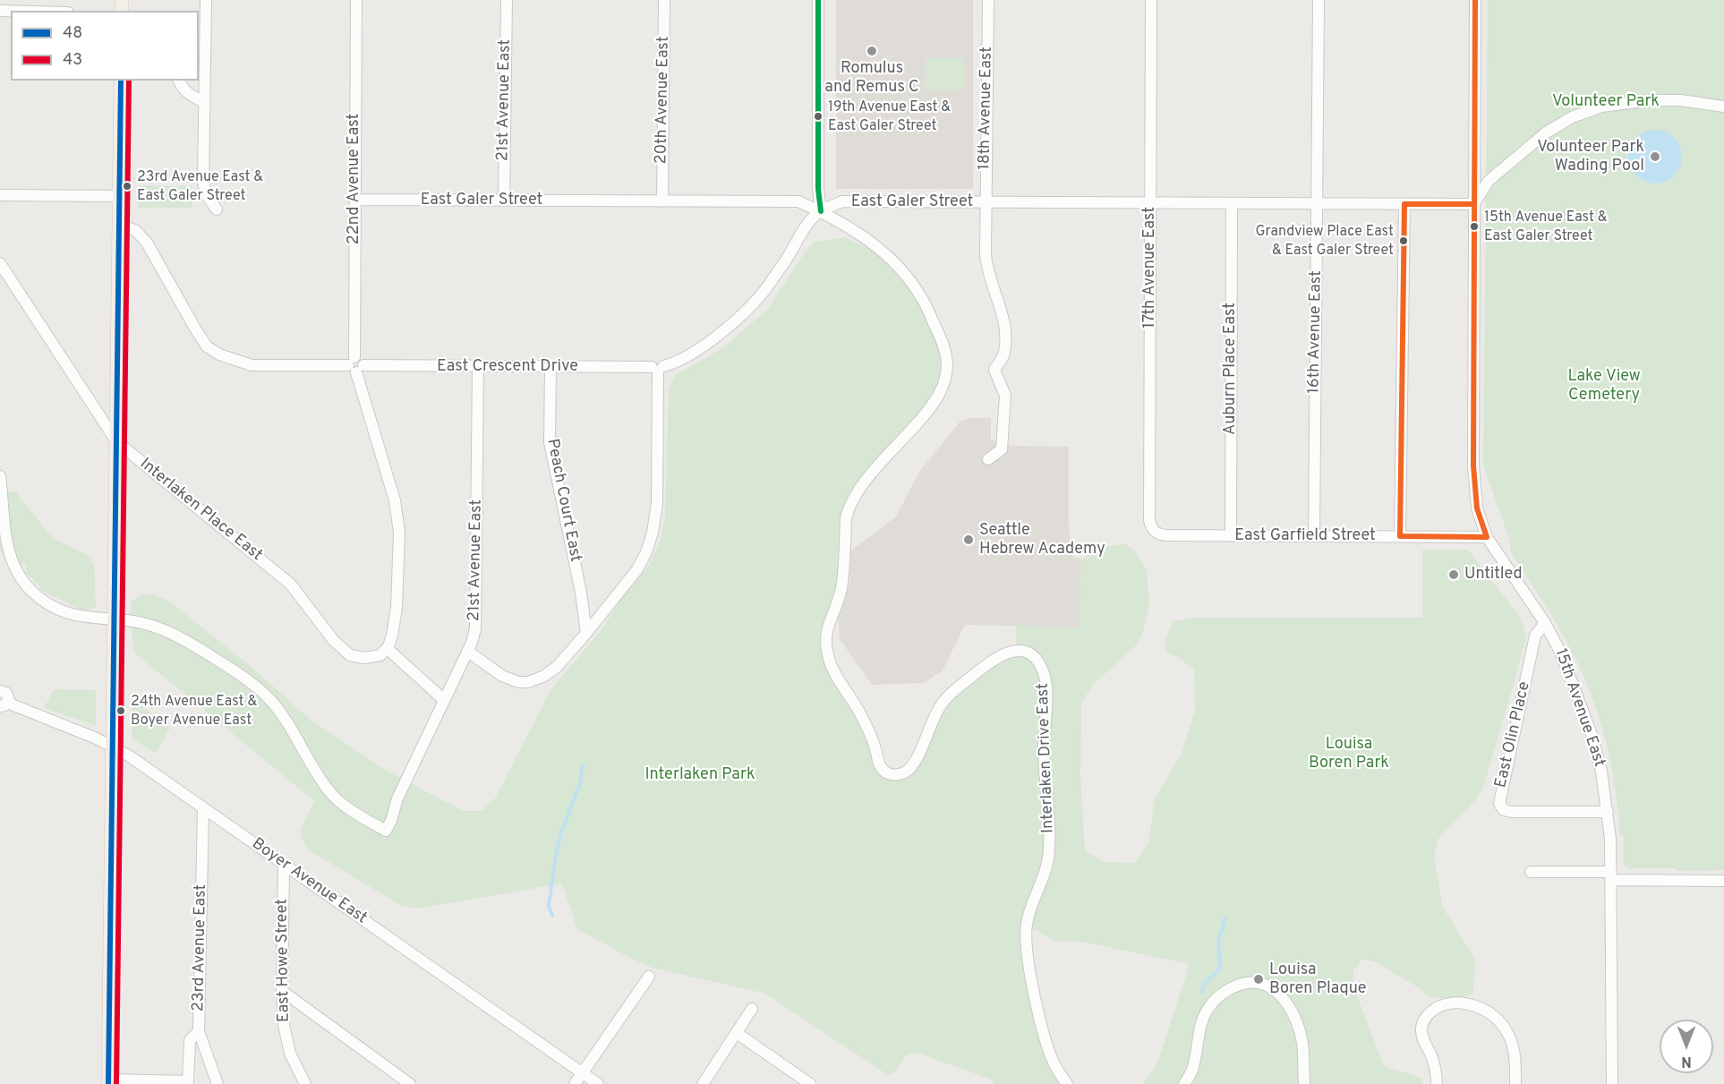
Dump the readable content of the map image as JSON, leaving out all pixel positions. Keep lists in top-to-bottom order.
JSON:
{
  "streets": {
    "street": [
      "21st Avenue East",
      "20th Avenue East",
      "18th Avenue East",
      "22nd Avenue East",
      "East Galer Street",
      "17th Avenue East",
      "16th Avenue East",
      "East Crescent Drive",
      "Auburn Place East",
      "Peach Court East",
      "Interlaken Place East",
      "East Garfield Street",
      "15th Avenue East",
      "East Olin Place",
      "Interlaken Drive East",
      "Boyer Avenue East",
      "23rd Avenue East",
      "East Howe Street"
    ]
  },
  "crossings": [
    ["21st Avenue East", "East Galer Street"],
    ["21st Avenue East", "East Crescent Drive"],
    ["20th Avenue East", "East Galer Street"],
    ["18th Avenue East", "East Galer Street"],
    ["22nd Avenue East", "East Galer Street"],
    ["22nd Avenue East", "East Crescent Drive"],
    ["22nd Avenue East", "Interlaken Place East"],
    ["East Galer Street", "17th Avenue East"],
    ["East Galer Street", "16th Avenue East"],
    ["East Galer Street", "East Crescent Drive"],
    ["East Galer Street", "Auburn Place East"],
    ["East Galer Street", "15th Avenue East"],
    ["East Galer Street", "Interlaken Drive East"],
    ["17th Avenue East", "East Garfield Street"],
    ["16th Avenue East", "East Garfield Street"],
    ["East Crescent Drive", "Peach Court East"],
    ["East Crescent Drive", "Interlaken Drive East"],
    ["Auburn Place East", "East Garfield Street"],
    ["East Garfield Street", "15th Avenue East"],
    ["15th Avenue East", "East Olin Place"],
    ["Boyer Avenue East", "23rd Avenue East"],
    ["Boyer Avenue East", "East Howe Street"]
  ],
  "parks": [
    "Volunteer Park",
    "Lake View Cemetery",
    "Louisa Boren Park",
    "Interlaken Park"
  ],
  "places": [
    "Romulus and Remus C",
    "19th Avenue East & East Galer Street",
    "Volunteer Park Wading Pool",
    "23rd Avenue East & East Galer Street",
    "15th Avenue East & East Galer Street",
    "Grandview Place East & East Galer Street",
    "Seattle Hebrew Academy",
    "Untitled",
    "24th Avenue East & Boyer Avenue East",
    "Louisa Boren Plaque"
  ],
  "lines": ["transit line 48", "transit line 43"],
  "legend": ["48", "43"],
  "north": "bottom"
}
